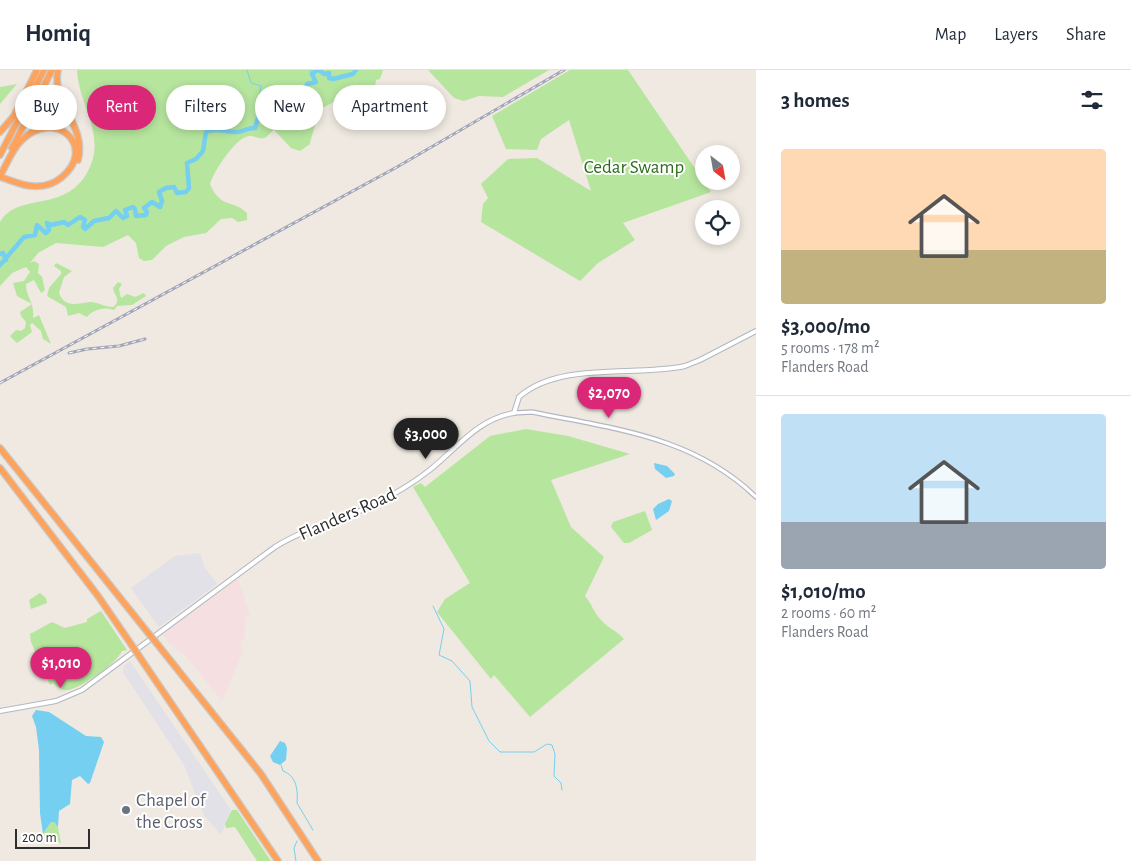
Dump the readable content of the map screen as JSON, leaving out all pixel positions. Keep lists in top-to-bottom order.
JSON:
{
  "streets": {
    "main road": ["Flanders Road"]
  },
  "parks": ["Cedar Swamp"],
  "places": ["Chapel of the Cross"],
  "scale_bar": "200 m",
  "north": "bottom right",
  "page": {
    "header": "Homiq",
    "nav": ["Map", "Layers", "Share"],
    "heading": "3 homes",
    "chip": [
      "Buy",
      "Rent",
      "Filters",
      "New",
      "Apartment"
    ],
    "list": [
      {
        "name": "$3,000/mo",
        "note": "5 rooms · 178 m² · Flanders Road"
      },
      {
        "name": "$1,010/mo",
        "note": "2 rooms · 60 m² · Flanders Road"
      }
    ],
    "price": ["$2,070", "$3,000", "$1,010"],
    "scale": "200 m"
  }
}
